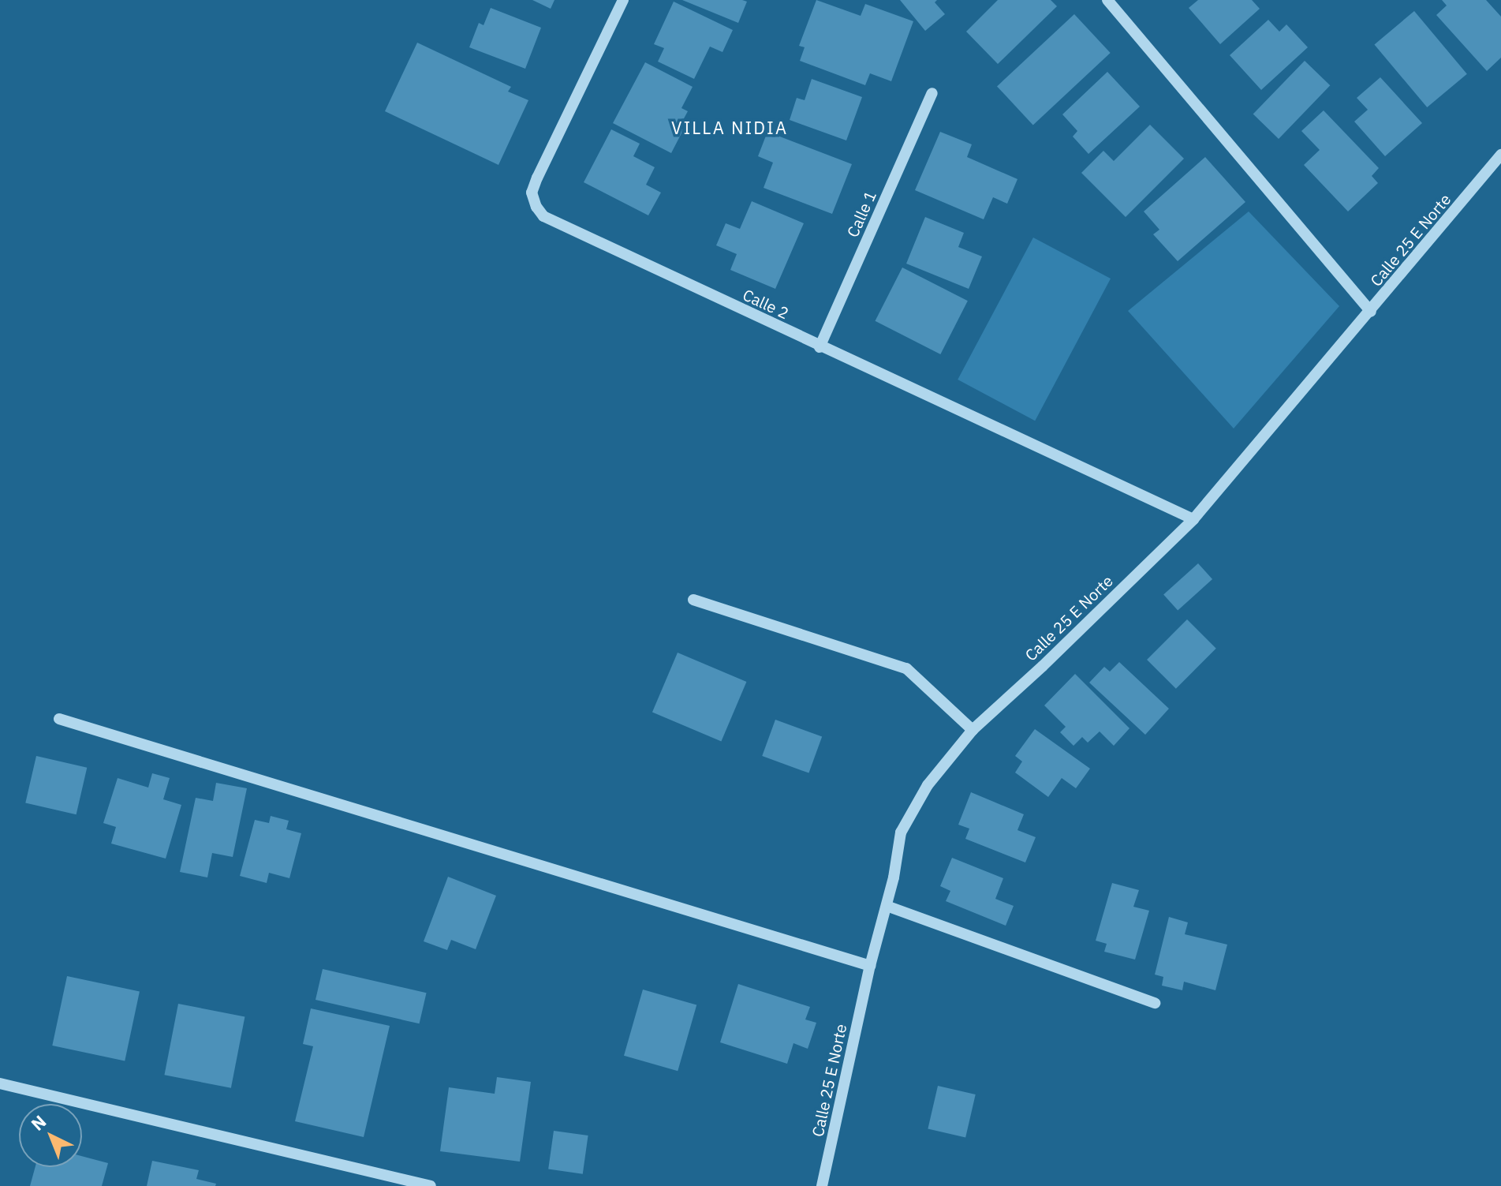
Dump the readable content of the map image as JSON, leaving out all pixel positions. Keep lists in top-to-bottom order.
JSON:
{
  "streets": {
    "street": ["Calle 1", "Calle 25 E Norte", "Calle 2"]
  },
  "crossings": [
    ["Calle 1", "Calle 2"],
    ["Calle 25 E Norte", "Calle 2"]
  ],
  "districts": ["VILLA NIDIA"],
  "north": "top left"
}
